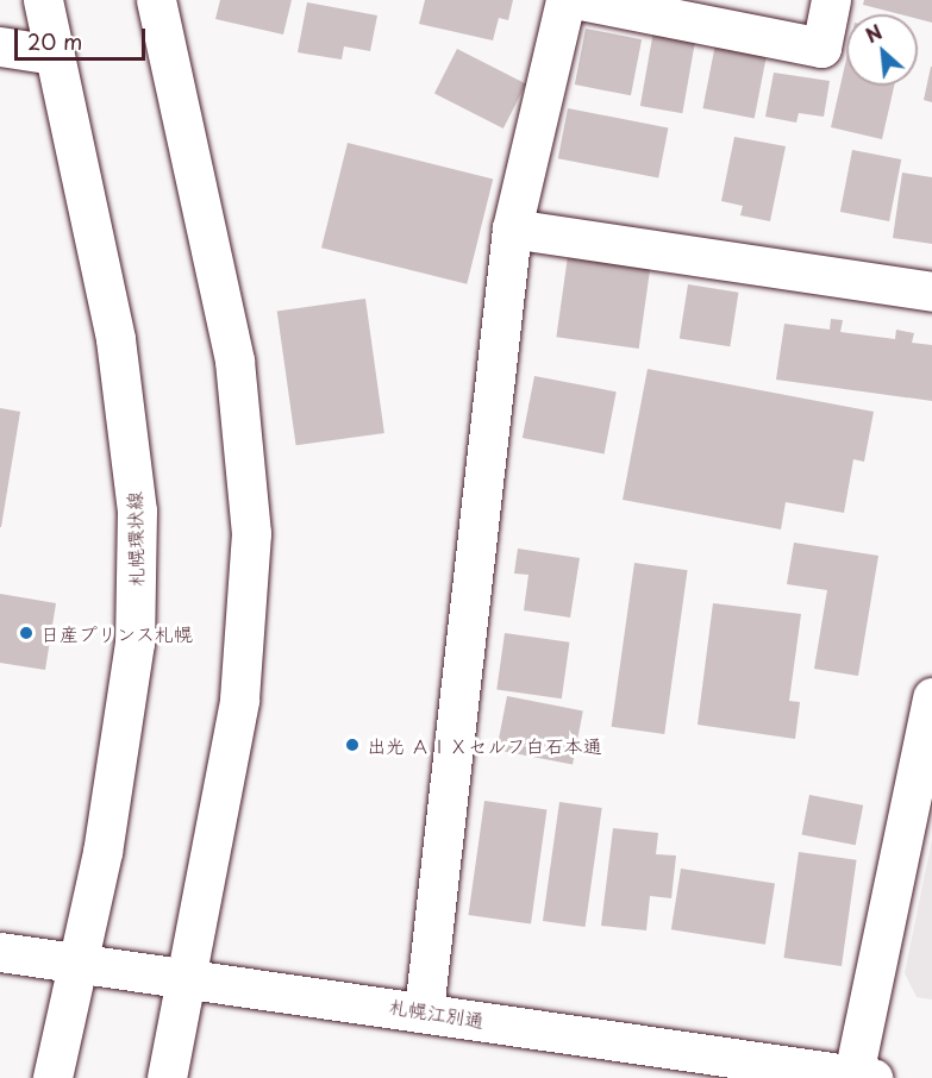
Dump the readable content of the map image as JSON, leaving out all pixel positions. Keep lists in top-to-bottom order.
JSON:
{
  "streets": {
    "main road": ["札幌環状線", "札幌江別通"]
  },
  "crossings": [
    ["札幌環状線", "札幌江別通"]
  ],
  "places": ["日産プリンス札幌", "出光 ＡＩＸセルフ白石本通"],
  "scale_bar": "20 m",
  "north": "top left"
}
